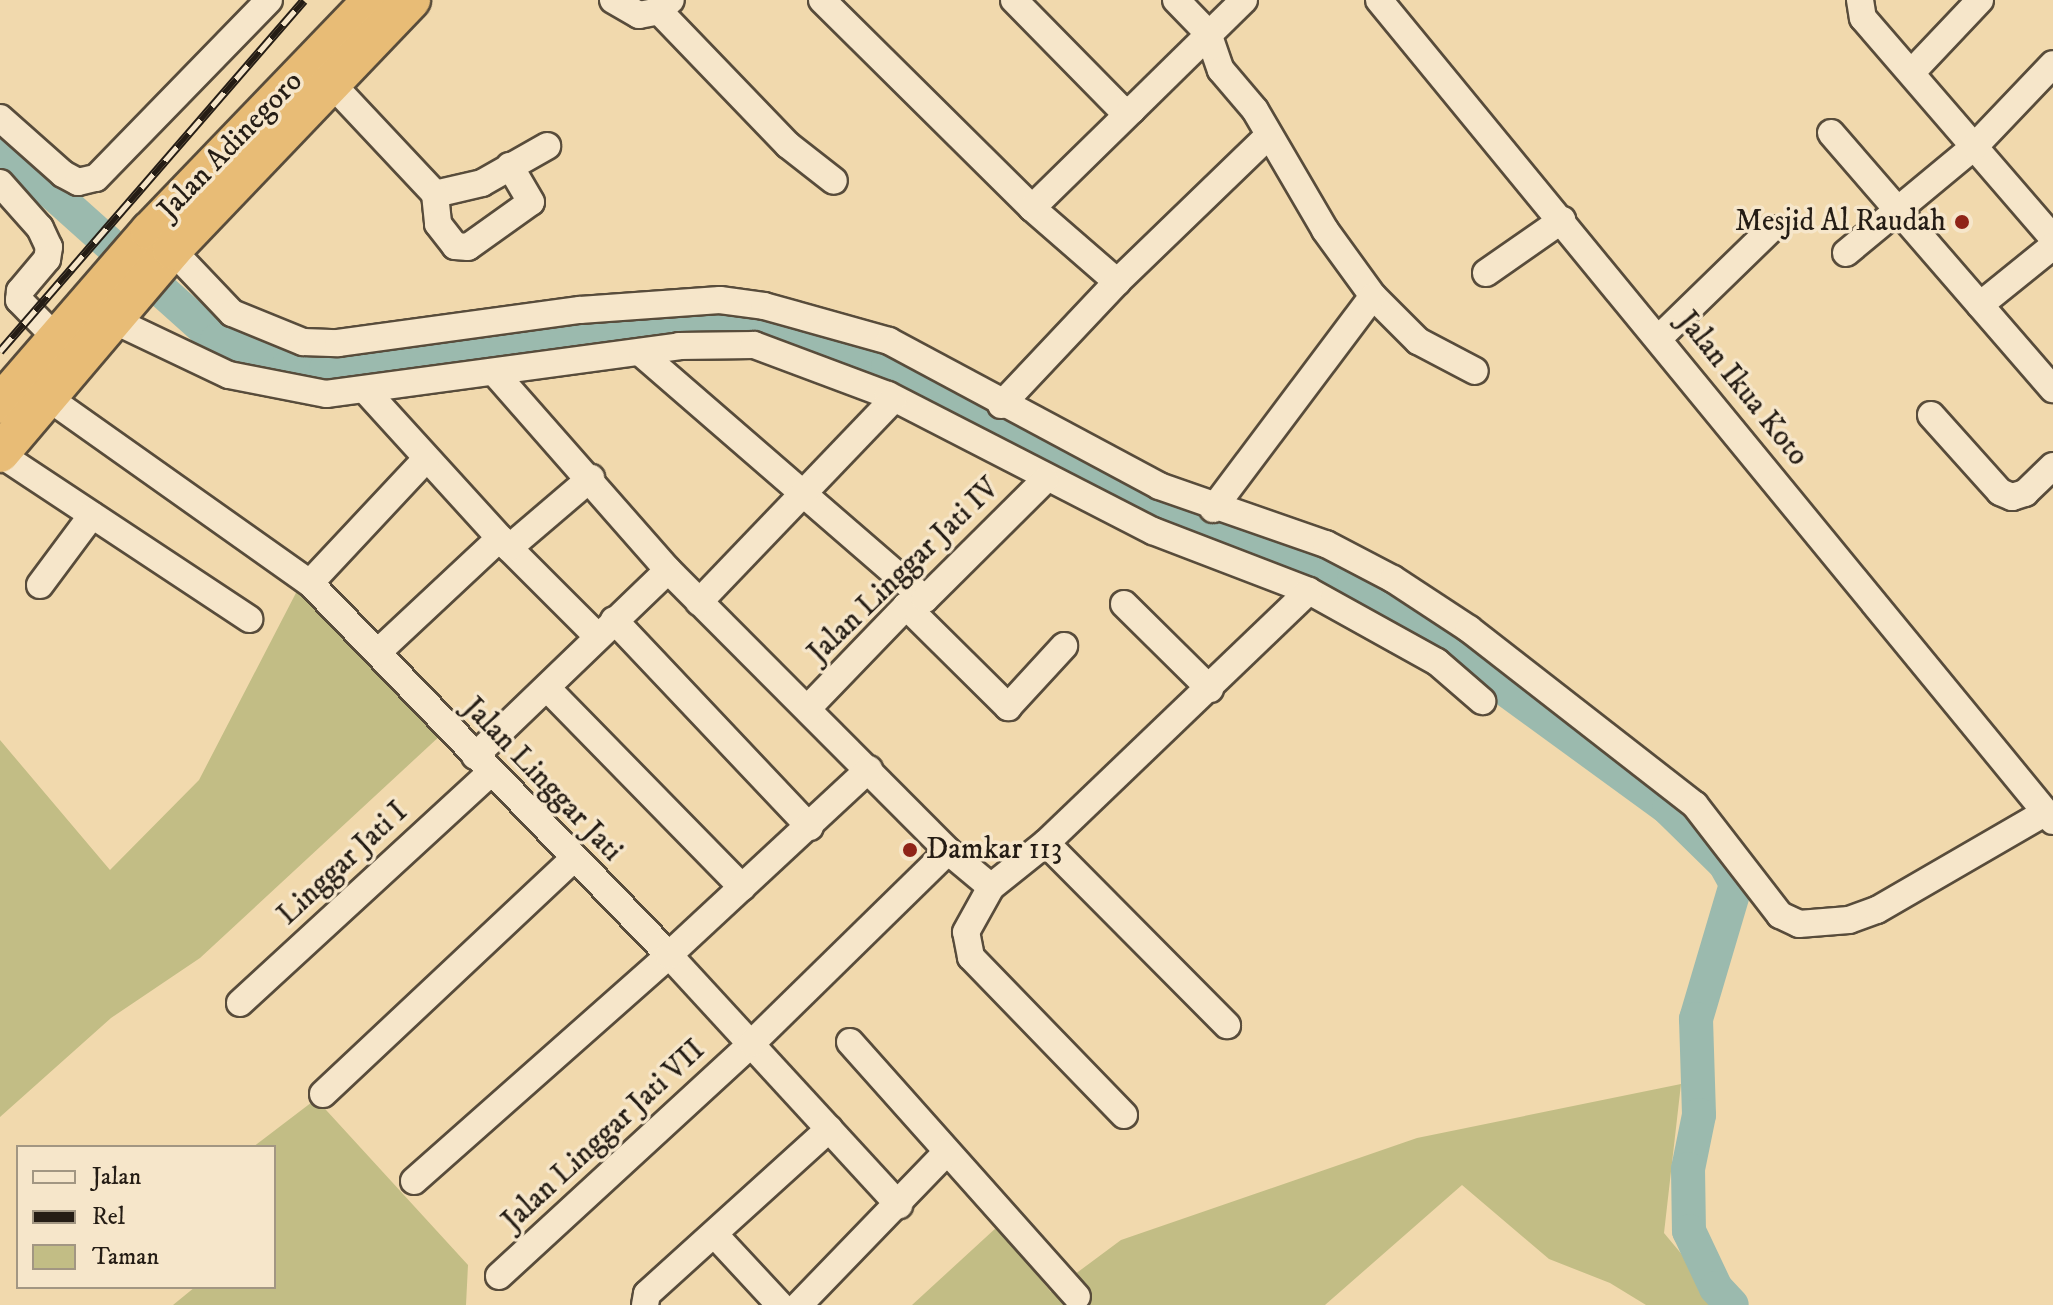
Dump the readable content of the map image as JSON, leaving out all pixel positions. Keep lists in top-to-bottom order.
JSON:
{
  "streets": {
    "highway": ["Jalan Adinegoro"],
    "street": [
      "Jalan Ikua Koto",
      "Jalan Linggar Jati IV",
      "Jalan Linggar Jati",
      "Linggar Jati I",
      "Jalan Linggar Jati VII"
    ]
  },
  "crossings": [
    ["Jalan Linggar Jati", "Linggar Jati I"],
    ["Jalan Linggar Jati", "Jalan Linggar Jati VII"]
  ],
  "places": ["Mesjid Al Raudah", "Damkar 113"],
  "legend": ["Jalan", "Rel", "Taman"]
}
